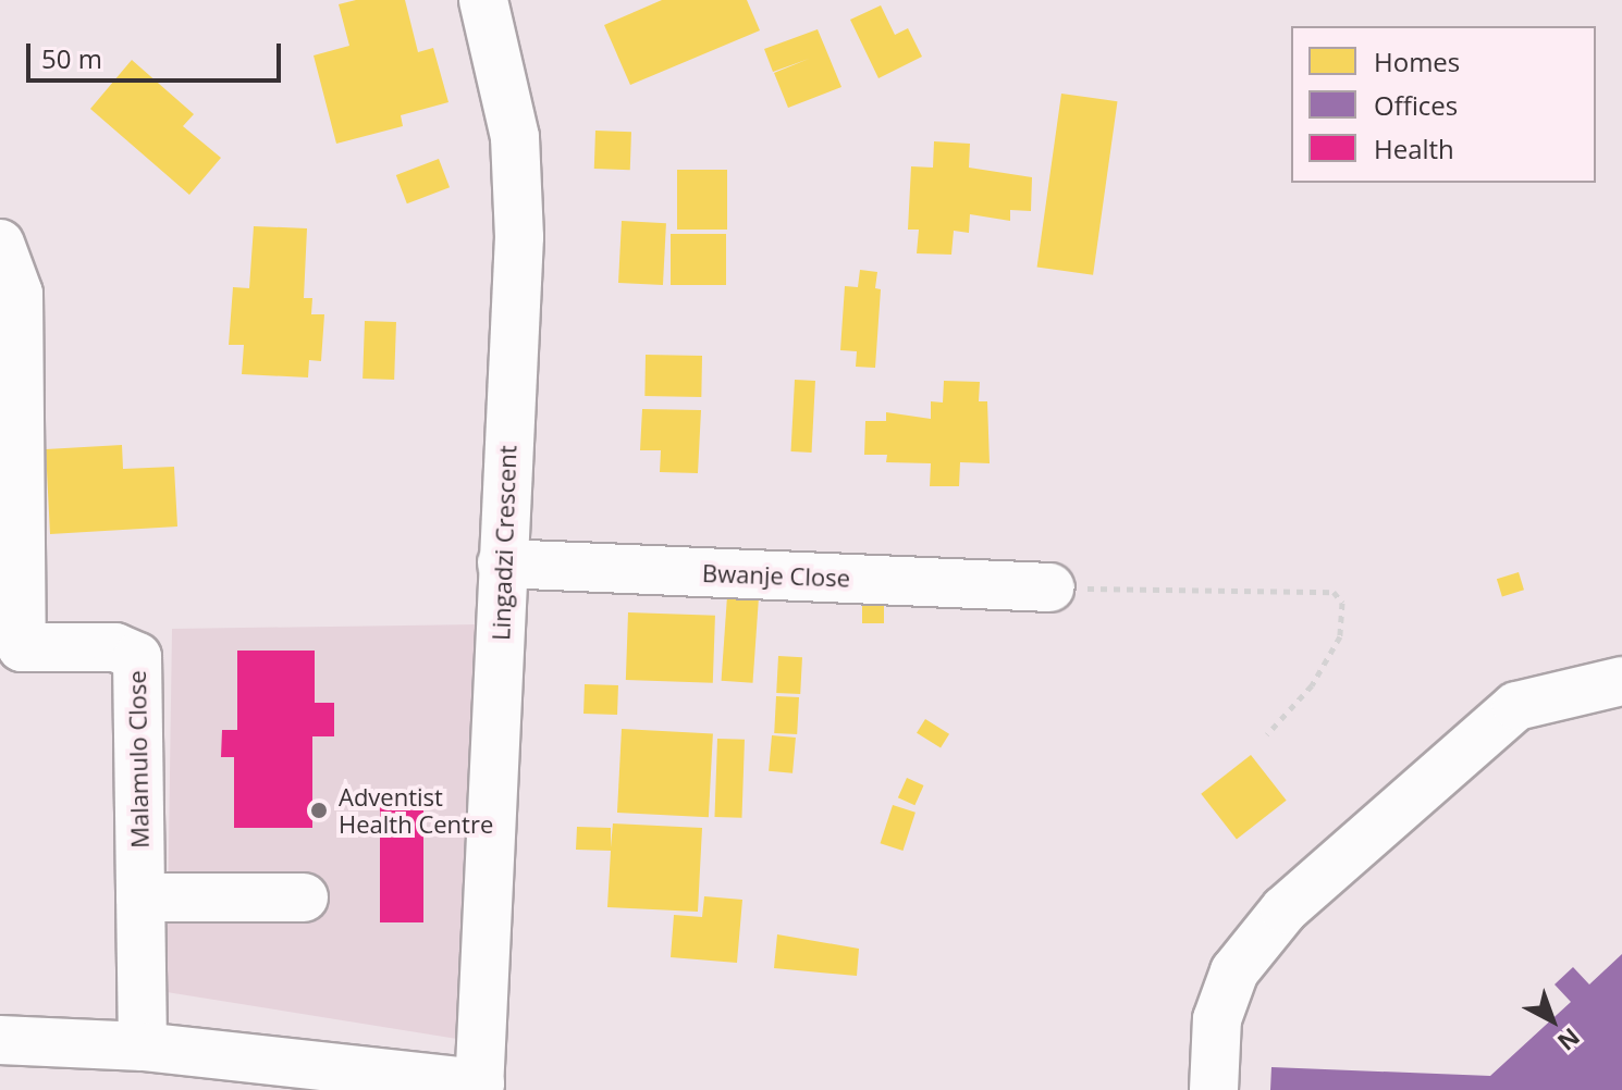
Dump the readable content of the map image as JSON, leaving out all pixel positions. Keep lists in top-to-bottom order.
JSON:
{
  "streets": {
    "street": ["Lingadzi Crescent", "Bwanje Close", "Malamulo Close"]
  },
  "crossings": [
    ["Lingadzi Crescent", "Bwanje Close"]
  ],
  "places": ["Adventist Health Centre"],
  "legend": ["Homes", "Offices", "Health"],
  "scale_bar": "50 m",
  "north": "bottom right"
}
